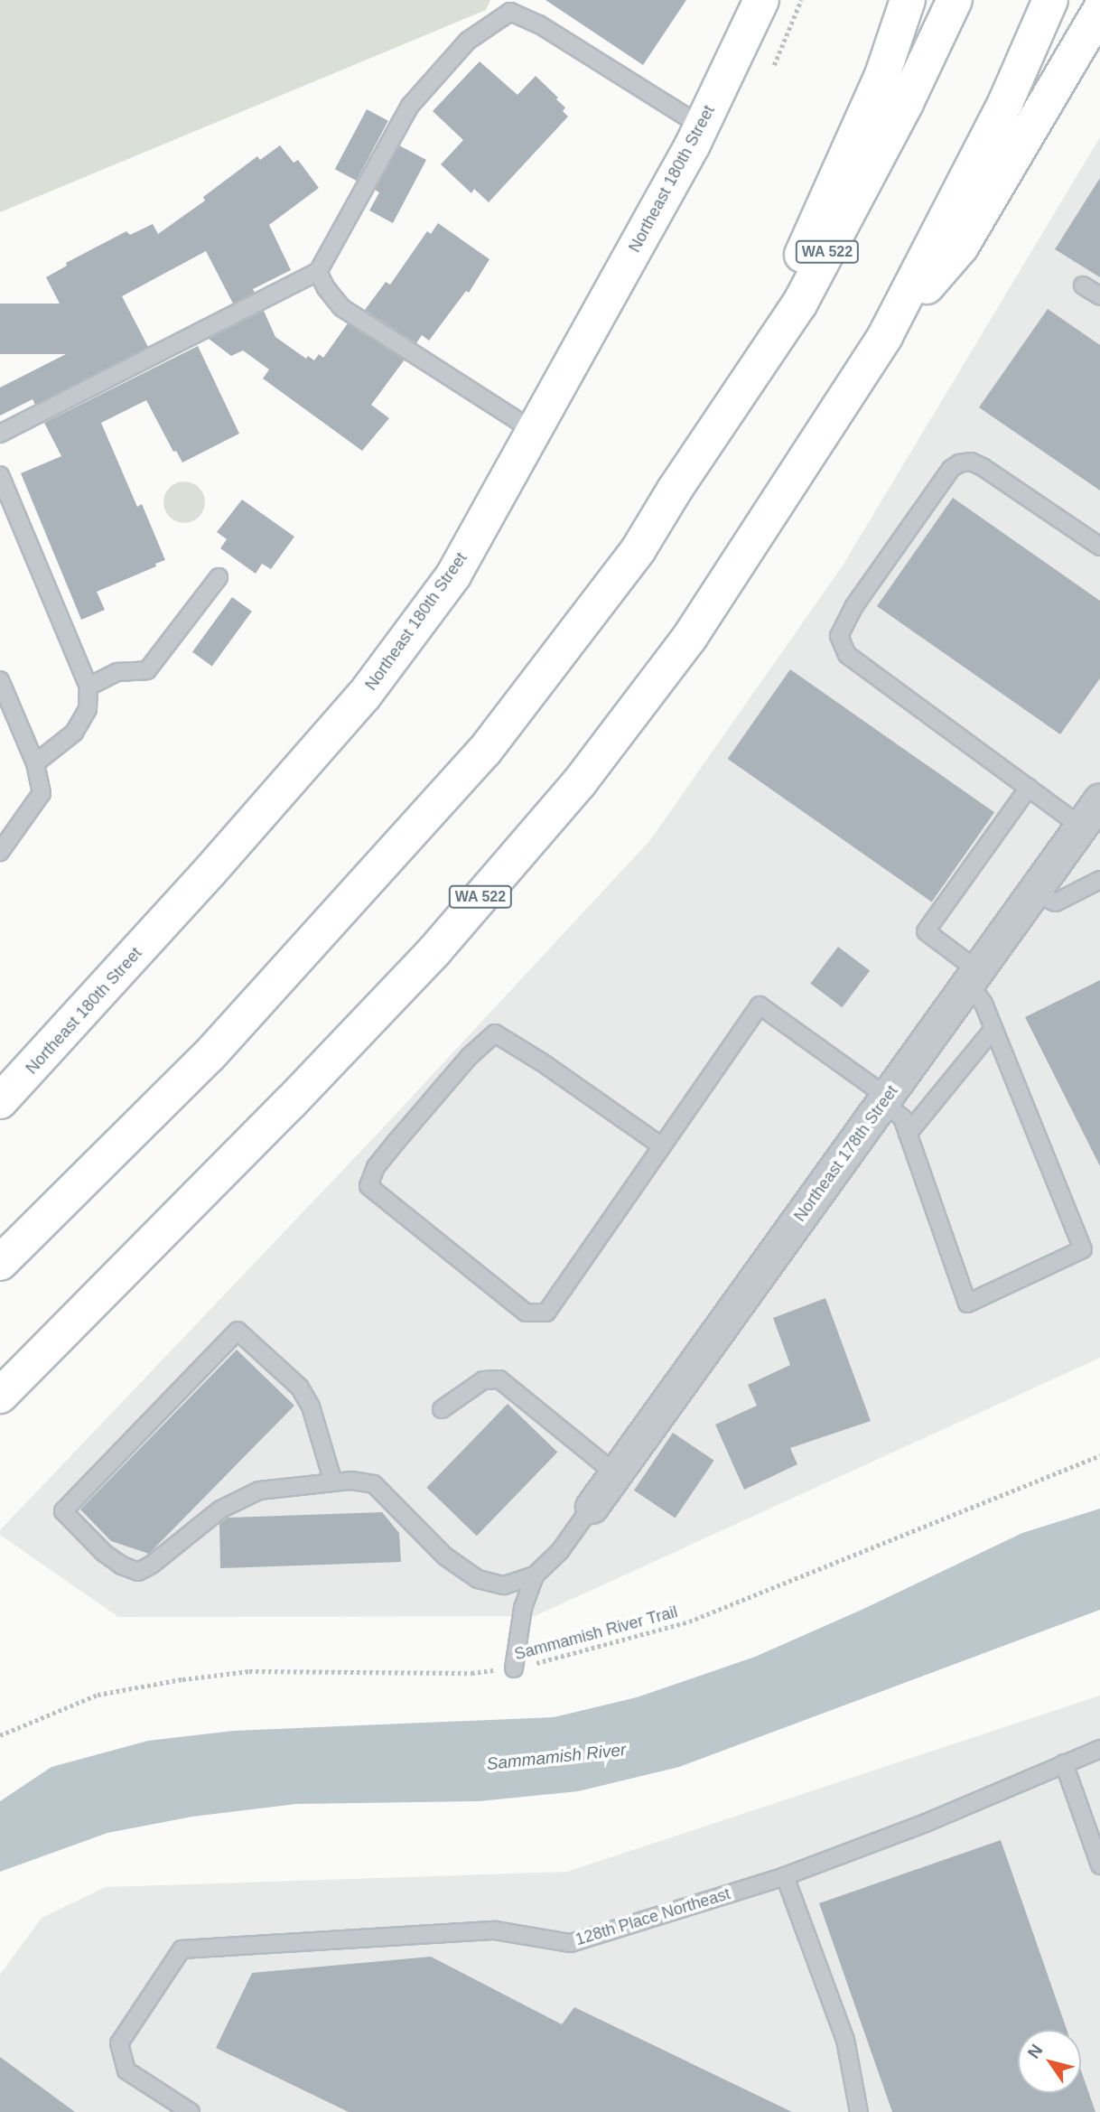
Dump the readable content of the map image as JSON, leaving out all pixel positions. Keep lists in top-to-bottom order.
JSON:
{
  "streets": {
    "main road": ["Northeast 180th Street", "WA 522"],
    "street": ["Northeast 178th Street"],
    "lane": ["128th Place Northeast"],
    "path": ["Sammamish River Trail"]
  },
  "water": ["Sammamish River"],
  "north": "top left"
}
